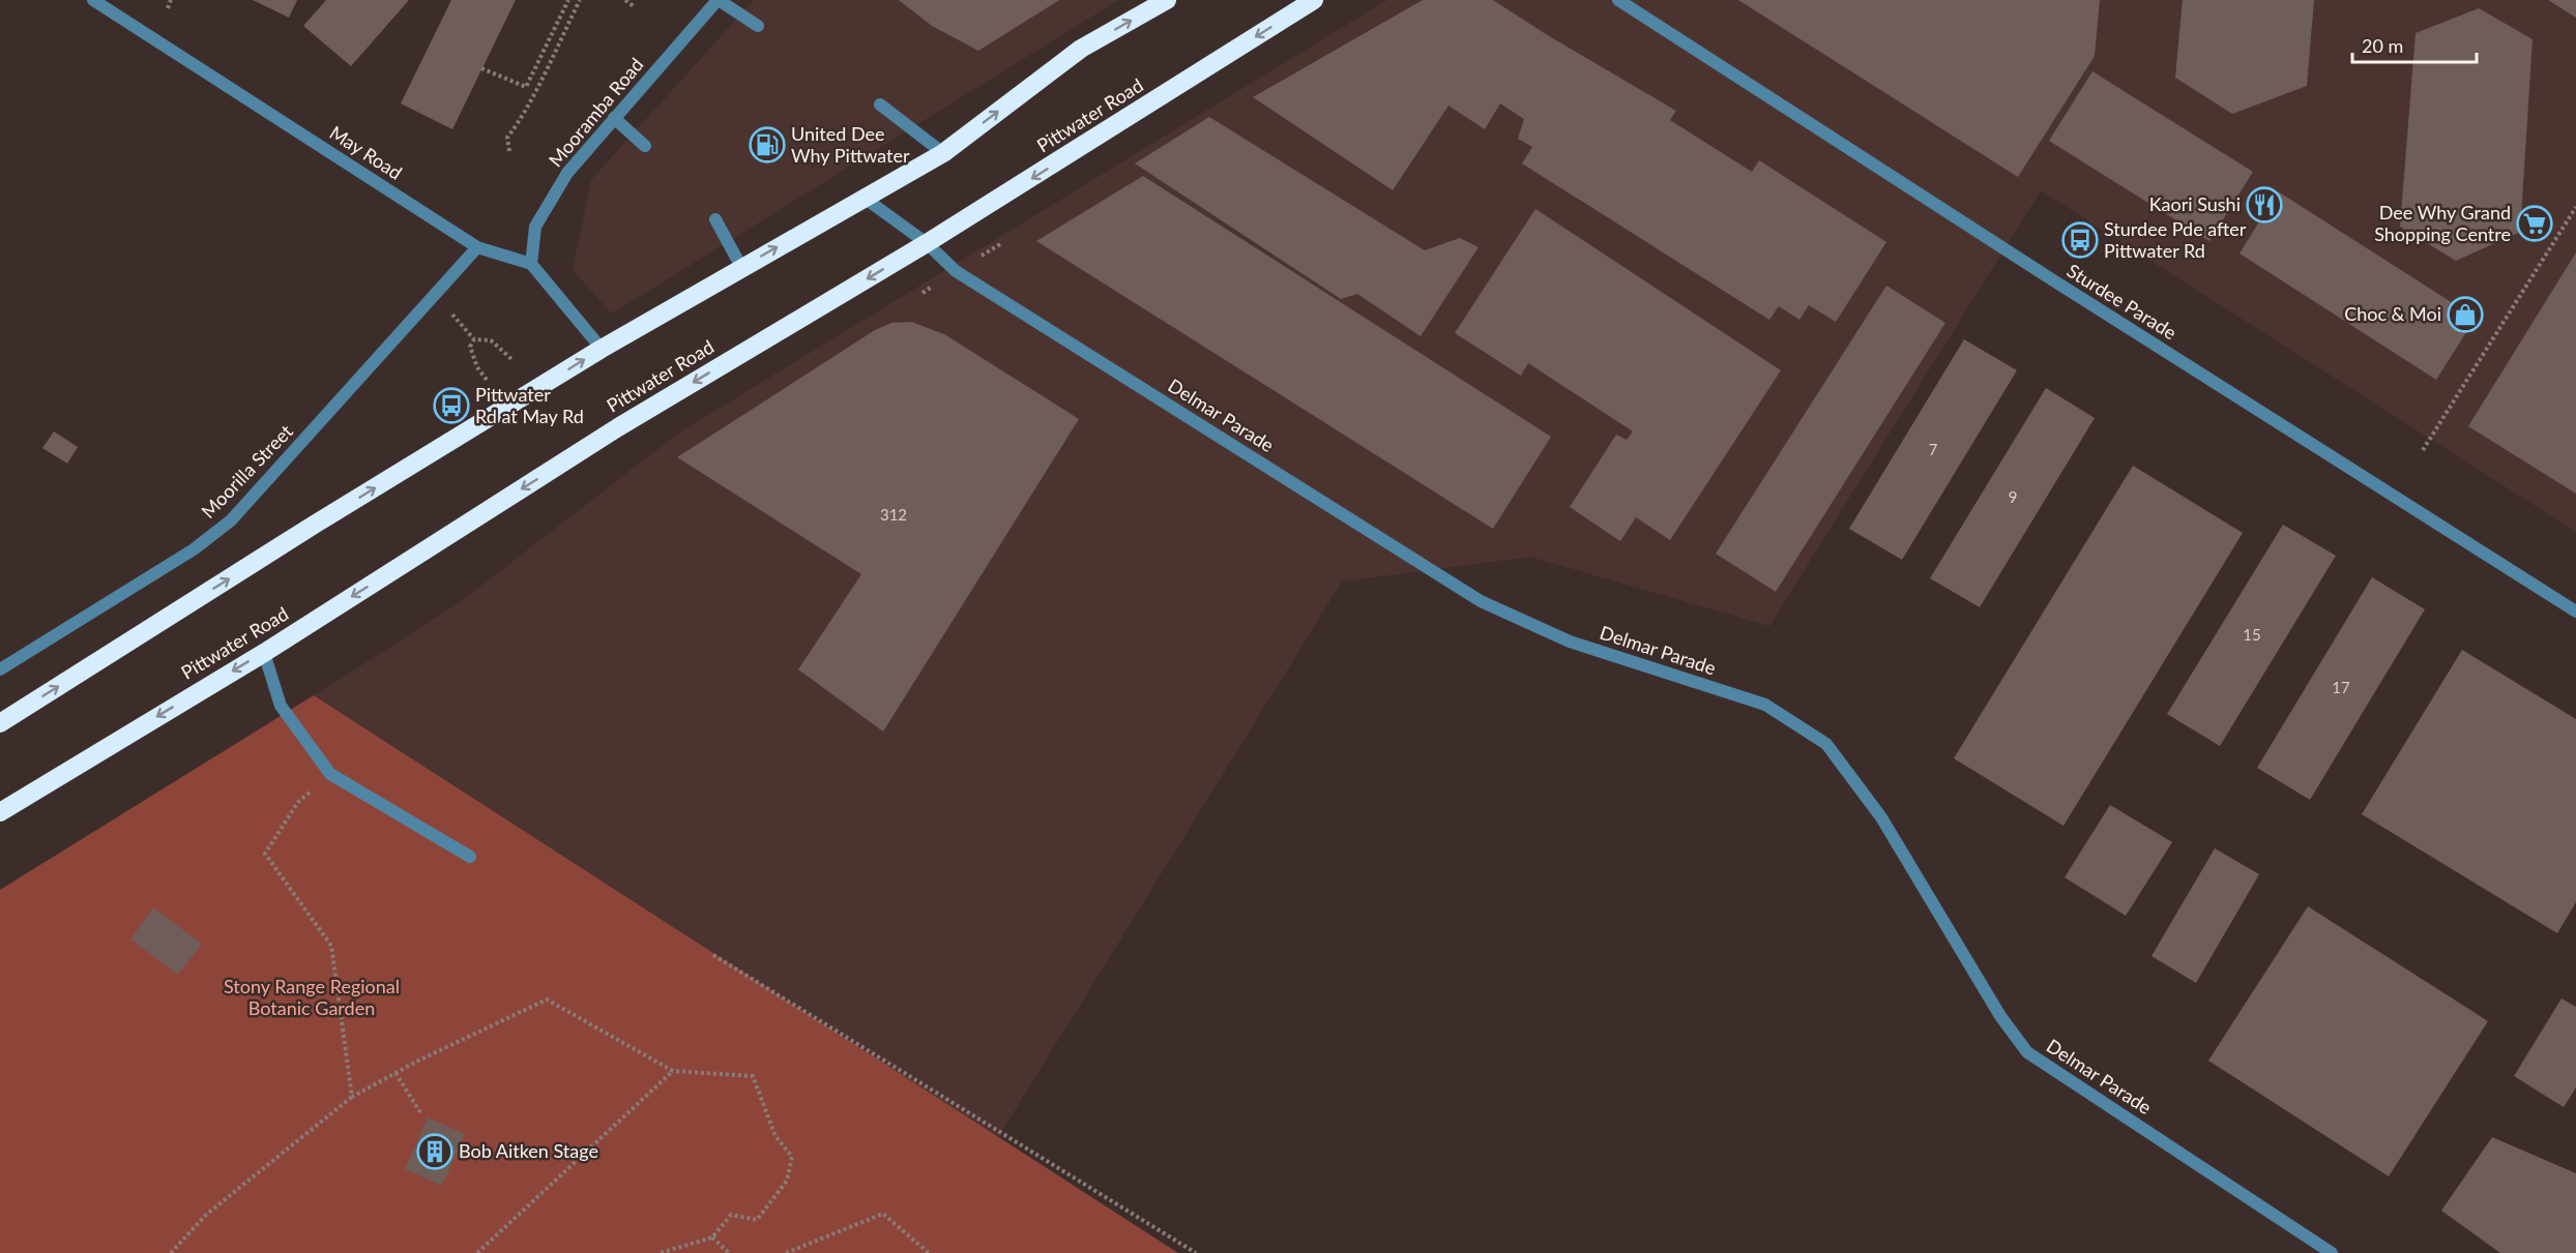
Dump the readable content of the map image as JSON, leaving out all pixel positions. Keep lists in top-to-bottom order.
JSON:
{
  "streets": {
    "highway": ["Pittwater Road"],
    "street": [
      "Mooramba Road",
      "May Road",
      "Sturdee Parade",
      "Delmar Parade",
      "Moorilla Street"
    ]
  },
  "crossings": [
    ["Mooramba Road", "May Road"],
    ["Pittwater Road", "Delmar Parade"],
    ["May Road", "Moorilla Street"]
  ],
  "parks": ["Stony Range Regional Botanic Garden"],
  "places": {
    "fuel station": ["United Dee Why Pittwater"],
    "restaurant": ["Kaori Sushi"],
    "supermarket": ["Dee Why Grand Shopping Centre"],
    "bus stop": ["Sturdee Pde after Pittwater Rd", "Pittwater Rd at May Rd"],
    "shop": ["Choc & Moi"],
    "building": ["Bob Aitken Stage"]
  },
  "house_numbers": [
    "7",
    "9",
    "312",
    "15",
    "17"
  ],
  "scale_bar": "20 m"
}
